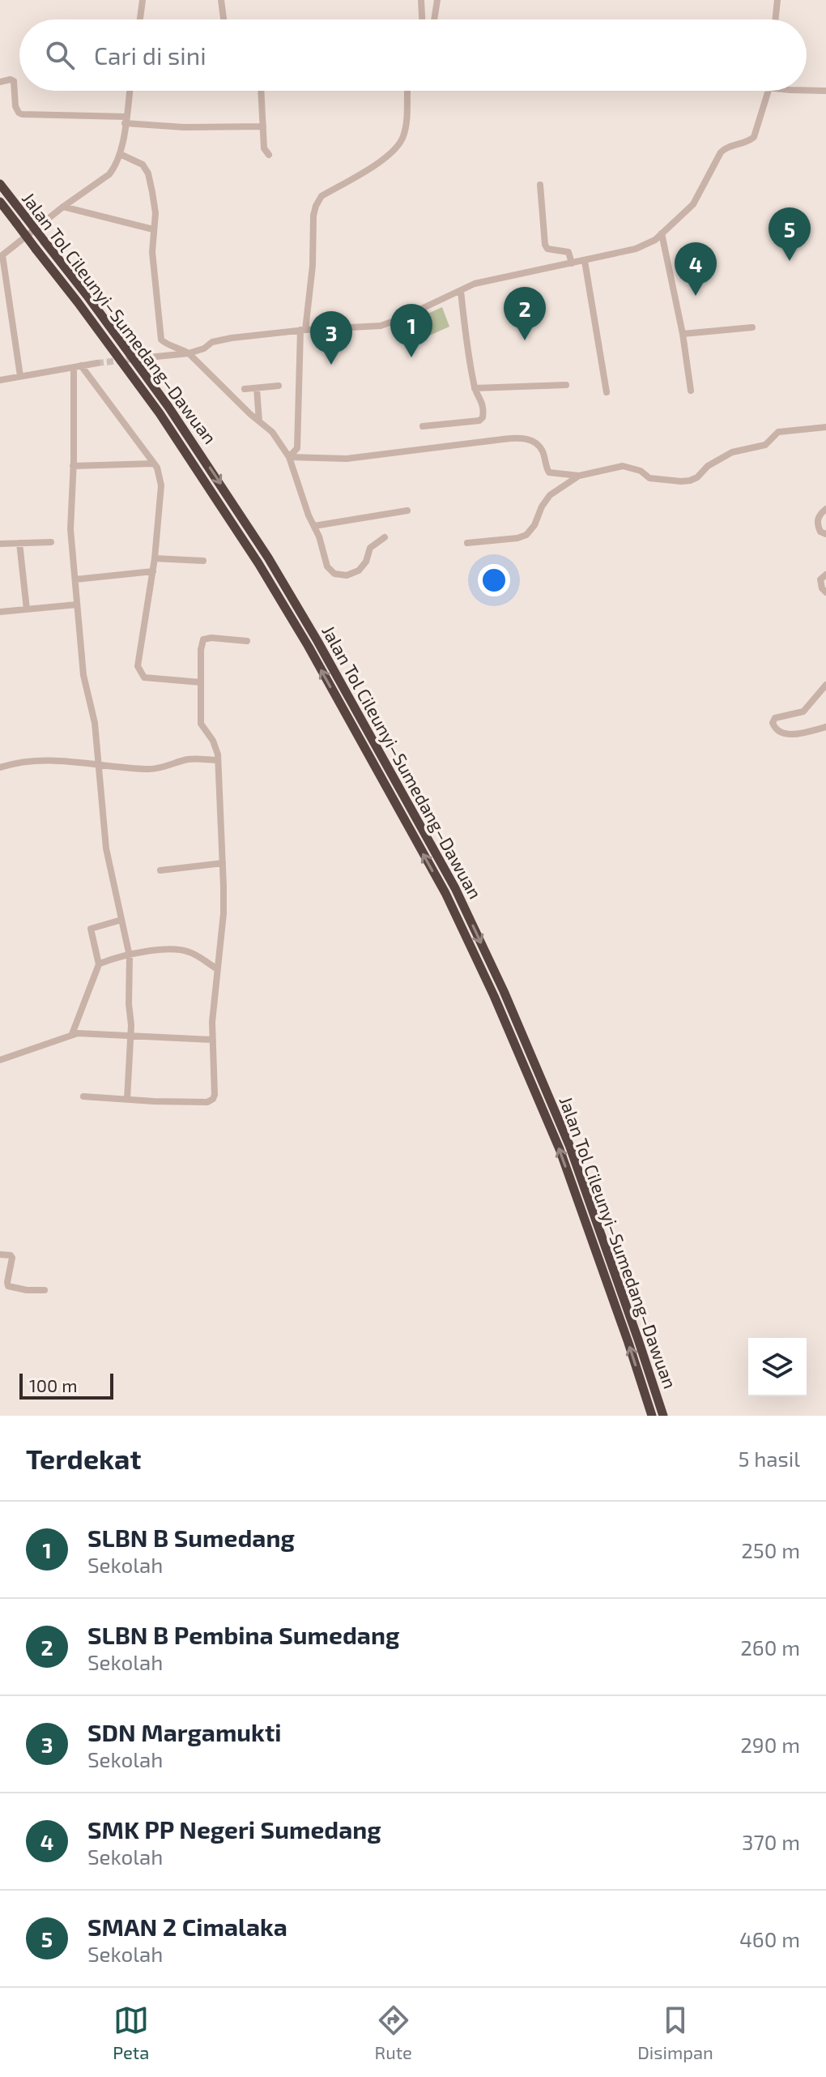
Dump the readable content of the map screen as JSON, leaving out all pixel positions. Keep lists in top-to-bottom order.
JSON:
{
  "streets": {
    "highway": ["Jalan Tol Cileunyi–Sumedang–Dawuan"]
  },
  "scale_bar": "100 m",
  "page": {
    "search": "Cari di sini",
    "pins": [
      "5",
      "4",
      "2",
      "1",
      "3"
    ],
    "scale": "100 m",
    "heading": ["Terdekat", "5 hasil"],
    "list": [
      {
        "mark": "1",
        "name": "SLBN B Sumedang",
        "note": "Sekolah",
        "value": "250 m"
      },
      {
        "mark": "2",
        "name": "SLBN B Pembina Sumedang",
        "note": "Sekolah",
        "value": "260 m"
      },
      {
        "mark": "3",
        "name": "SDN Margamukti",
        "note": "Sekolah",
        "value": "290 m"
      },
      {
        "mark": "4",
        "name": "SMK PP Negeri Sumedang",
        "note": "Sekolah",
        "value": "370 m"
      },
      {
        "mark": "5",
        "name": "SMAN 2 Cimalaka",
        "note": "Sekolah",
        "value": "460 m"
      }
    ],
    "nav": ["Peta", "Rute", "Disimpan"]
  }
}
